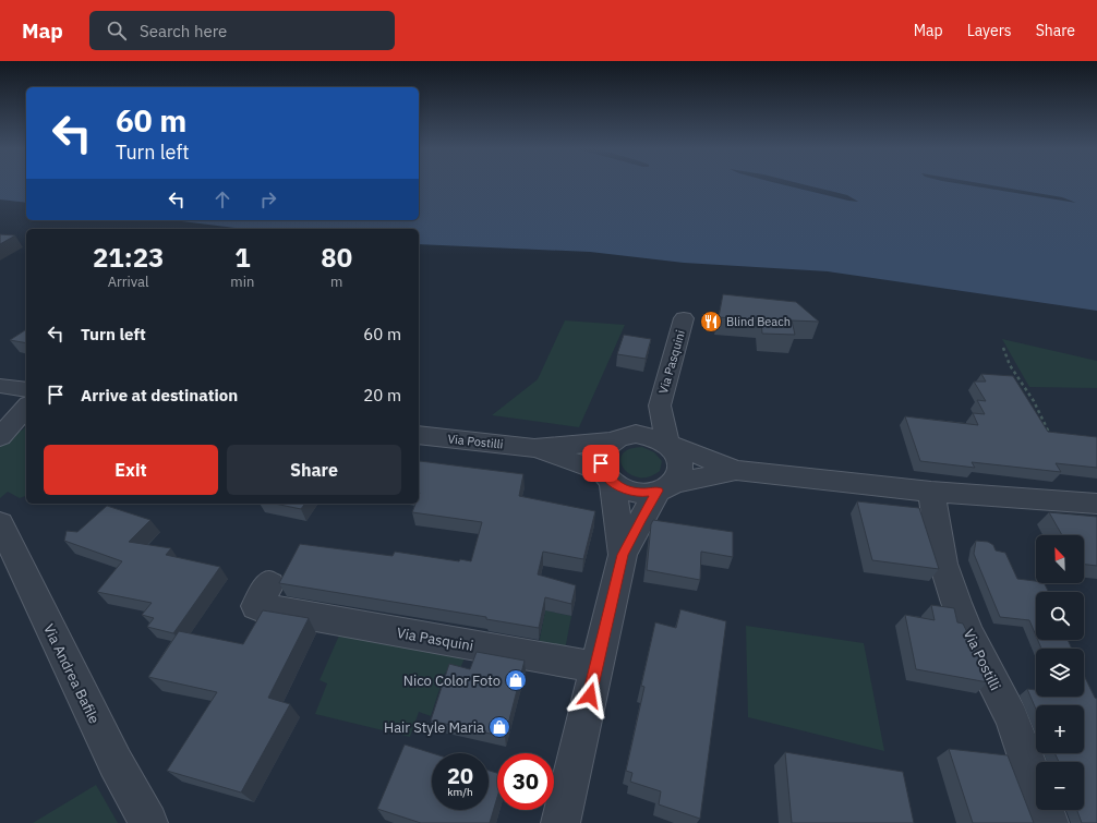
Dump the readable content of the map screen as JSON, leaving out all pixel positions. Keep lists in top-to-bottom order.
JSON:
{
  "streets": {
    "street": ["Via Pasquini", "Via Postilli", "Via Andrea Bafile"]
  },
  "crossings": [
    ["Via Pasquini", "Via Postilli"]
  ],
  "places": {
    "restaurant": ["Blind Beach"],
    "shop": ["Nico Color Foto", "Hair Style Maria"]
  },
  "north": "top left",
  "page": {
    "header": "Map",
    "search": "Search here",
    "nav": ["Map", "Layers", "Share"],
    "turn": ["60 m", "Turn left"],
    "eta": [
      "21:23",
      "Arrival",
      "1",
      "min",
      "80",
      "m"
    ],
    "list": [
      {
        "name": "Turn left",
        "value": "60 m"
      },
      {
        "name": "Arrive at destination",
        "value": "20 m"
      }
    ],
    "buttons": ["Exit", "Share"],
    "map_buttons": ["+", "−"],
    "speed": "20 km/h",
    "limit": "30"
  }
}
